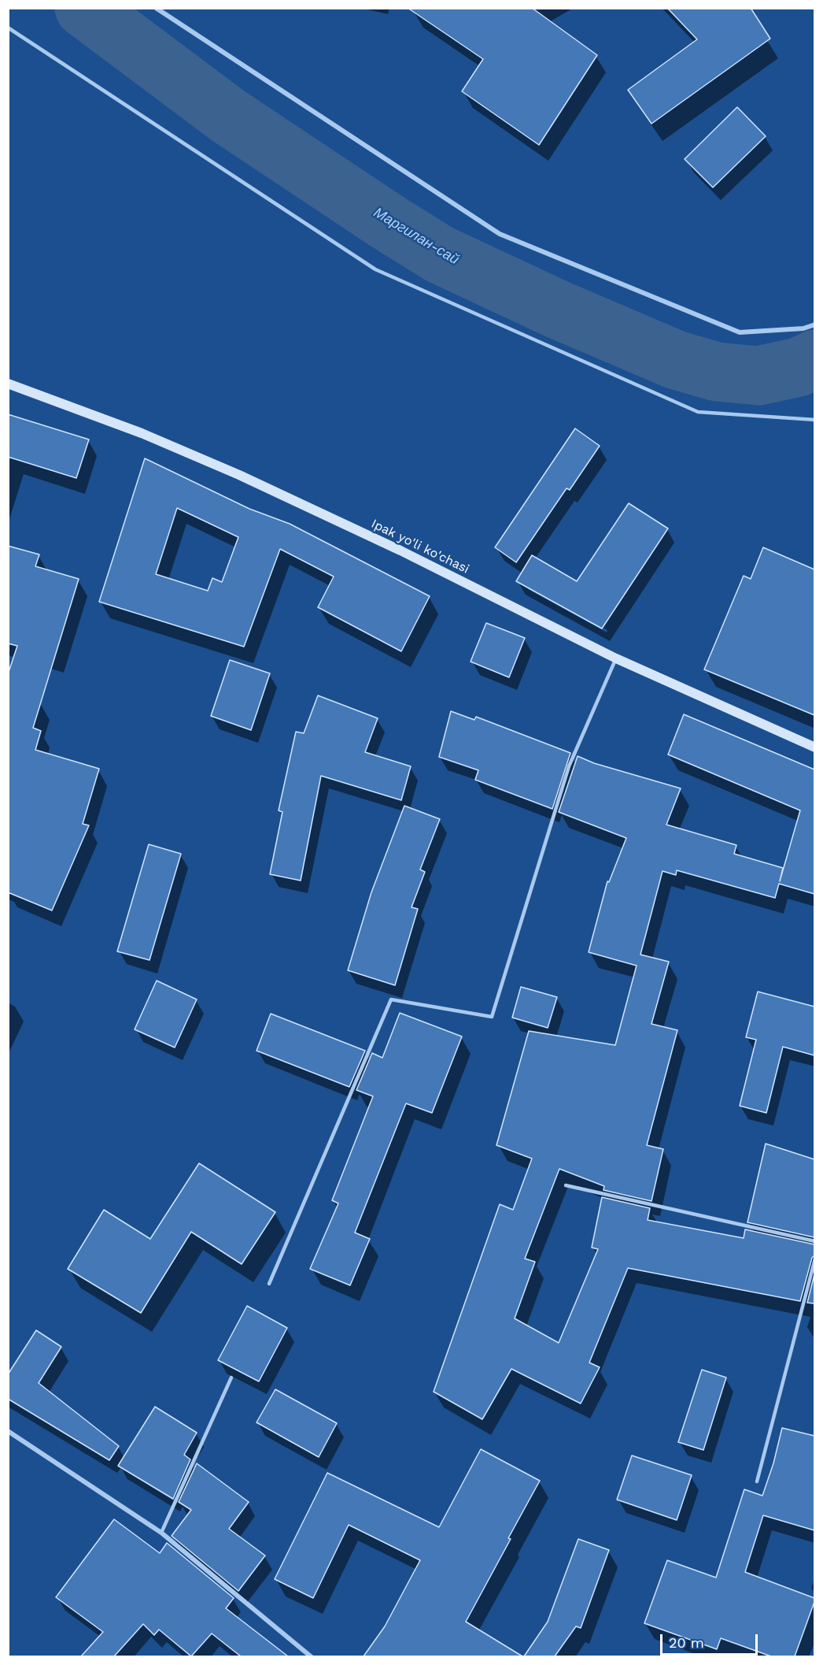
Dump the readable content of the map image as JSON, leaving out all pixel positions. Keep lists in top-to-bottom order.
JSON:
{
  "streets": {
    "main road": ["Ipak yo'li ko'chasi"]
  },
  "water": ["Маргилан-сай"],
  "scale_bar": "20 m"
}
